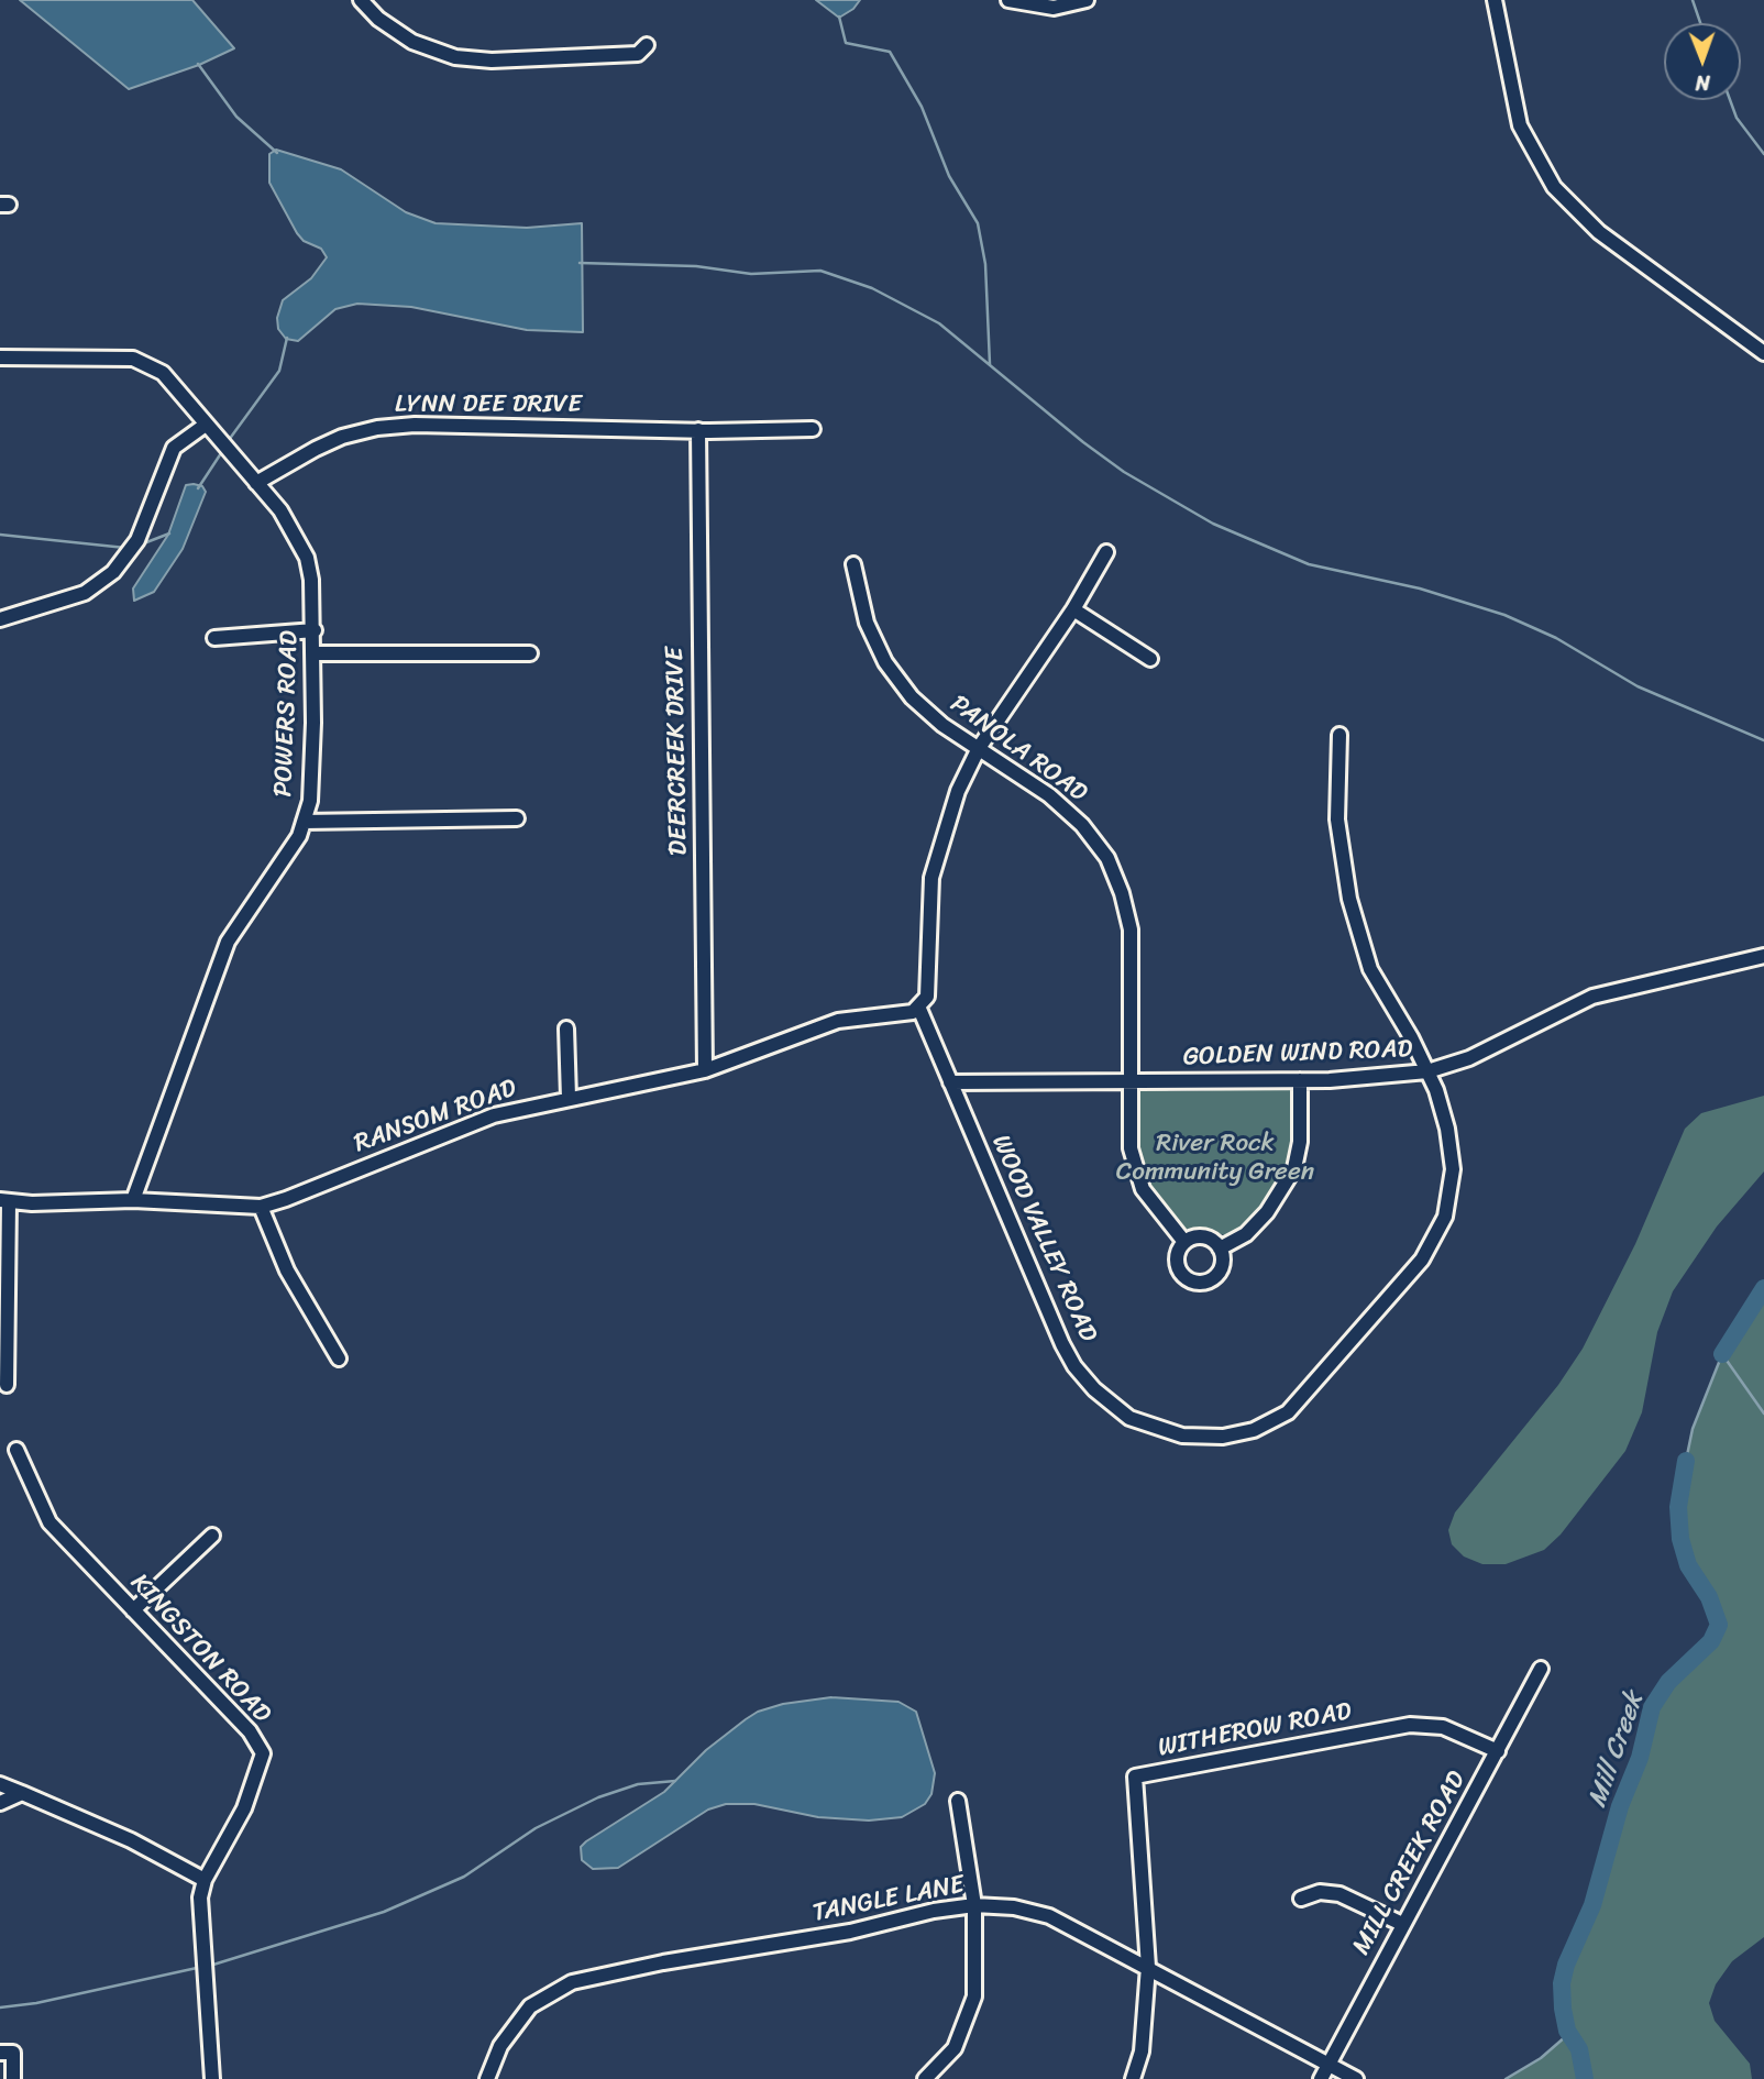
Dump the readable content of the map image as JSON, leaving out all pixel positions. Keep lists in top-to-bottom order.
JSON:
{
  "streets": {
    "street": [
      "LYNN DEE DRIVE",
      "POWERS ROAD",
      "PANOLA ROAD",
      "DEERCREEK DRIVE",
      "GOLDEN WIND ROAD",
      "RANSOM ROAD",
      "WOOD VALLEY ROAD",
      "KINGSTON ROAD",
      "WITHEROW ROAD",
      "MILL CREEK ROAD",
      "TANGLE LANE"
    ]
  },
  "crossings": [
    ["LYNN DEE DRIVE", "POWERS ROAD"],
    ["LYNN DEE DRIVE", "DEERCREEK DRIVE"],
    ["POWERS ROAD", "RANSOM ROAD"],
    ["PANOLA ROAD", "GOLDEN WIND ROAD"],
    ["PANOLA ROAD", "WOOD VALLEY ROAD"],
    ["DEERCREEK DRIVE", "RANSOM ROAD"],
    ["GOLDEN WIND ROAD", "WOOD VALLEY ROAD"],
    ["RANSOM ROAD", "WOOD VALLEY ROAD"],
    ["WITHEROW ROAD", "MILL CREEK ROAD"],
    ["WITHEROW ROAD", "TANGLE LANE"],
    ["MILL CREEK ROAD", "TANGLE LANE"]
  ],
  "water": ["Mill Creek"],
  "parks": ["River Rock Community Green"],
  "north": "bottom"
}
